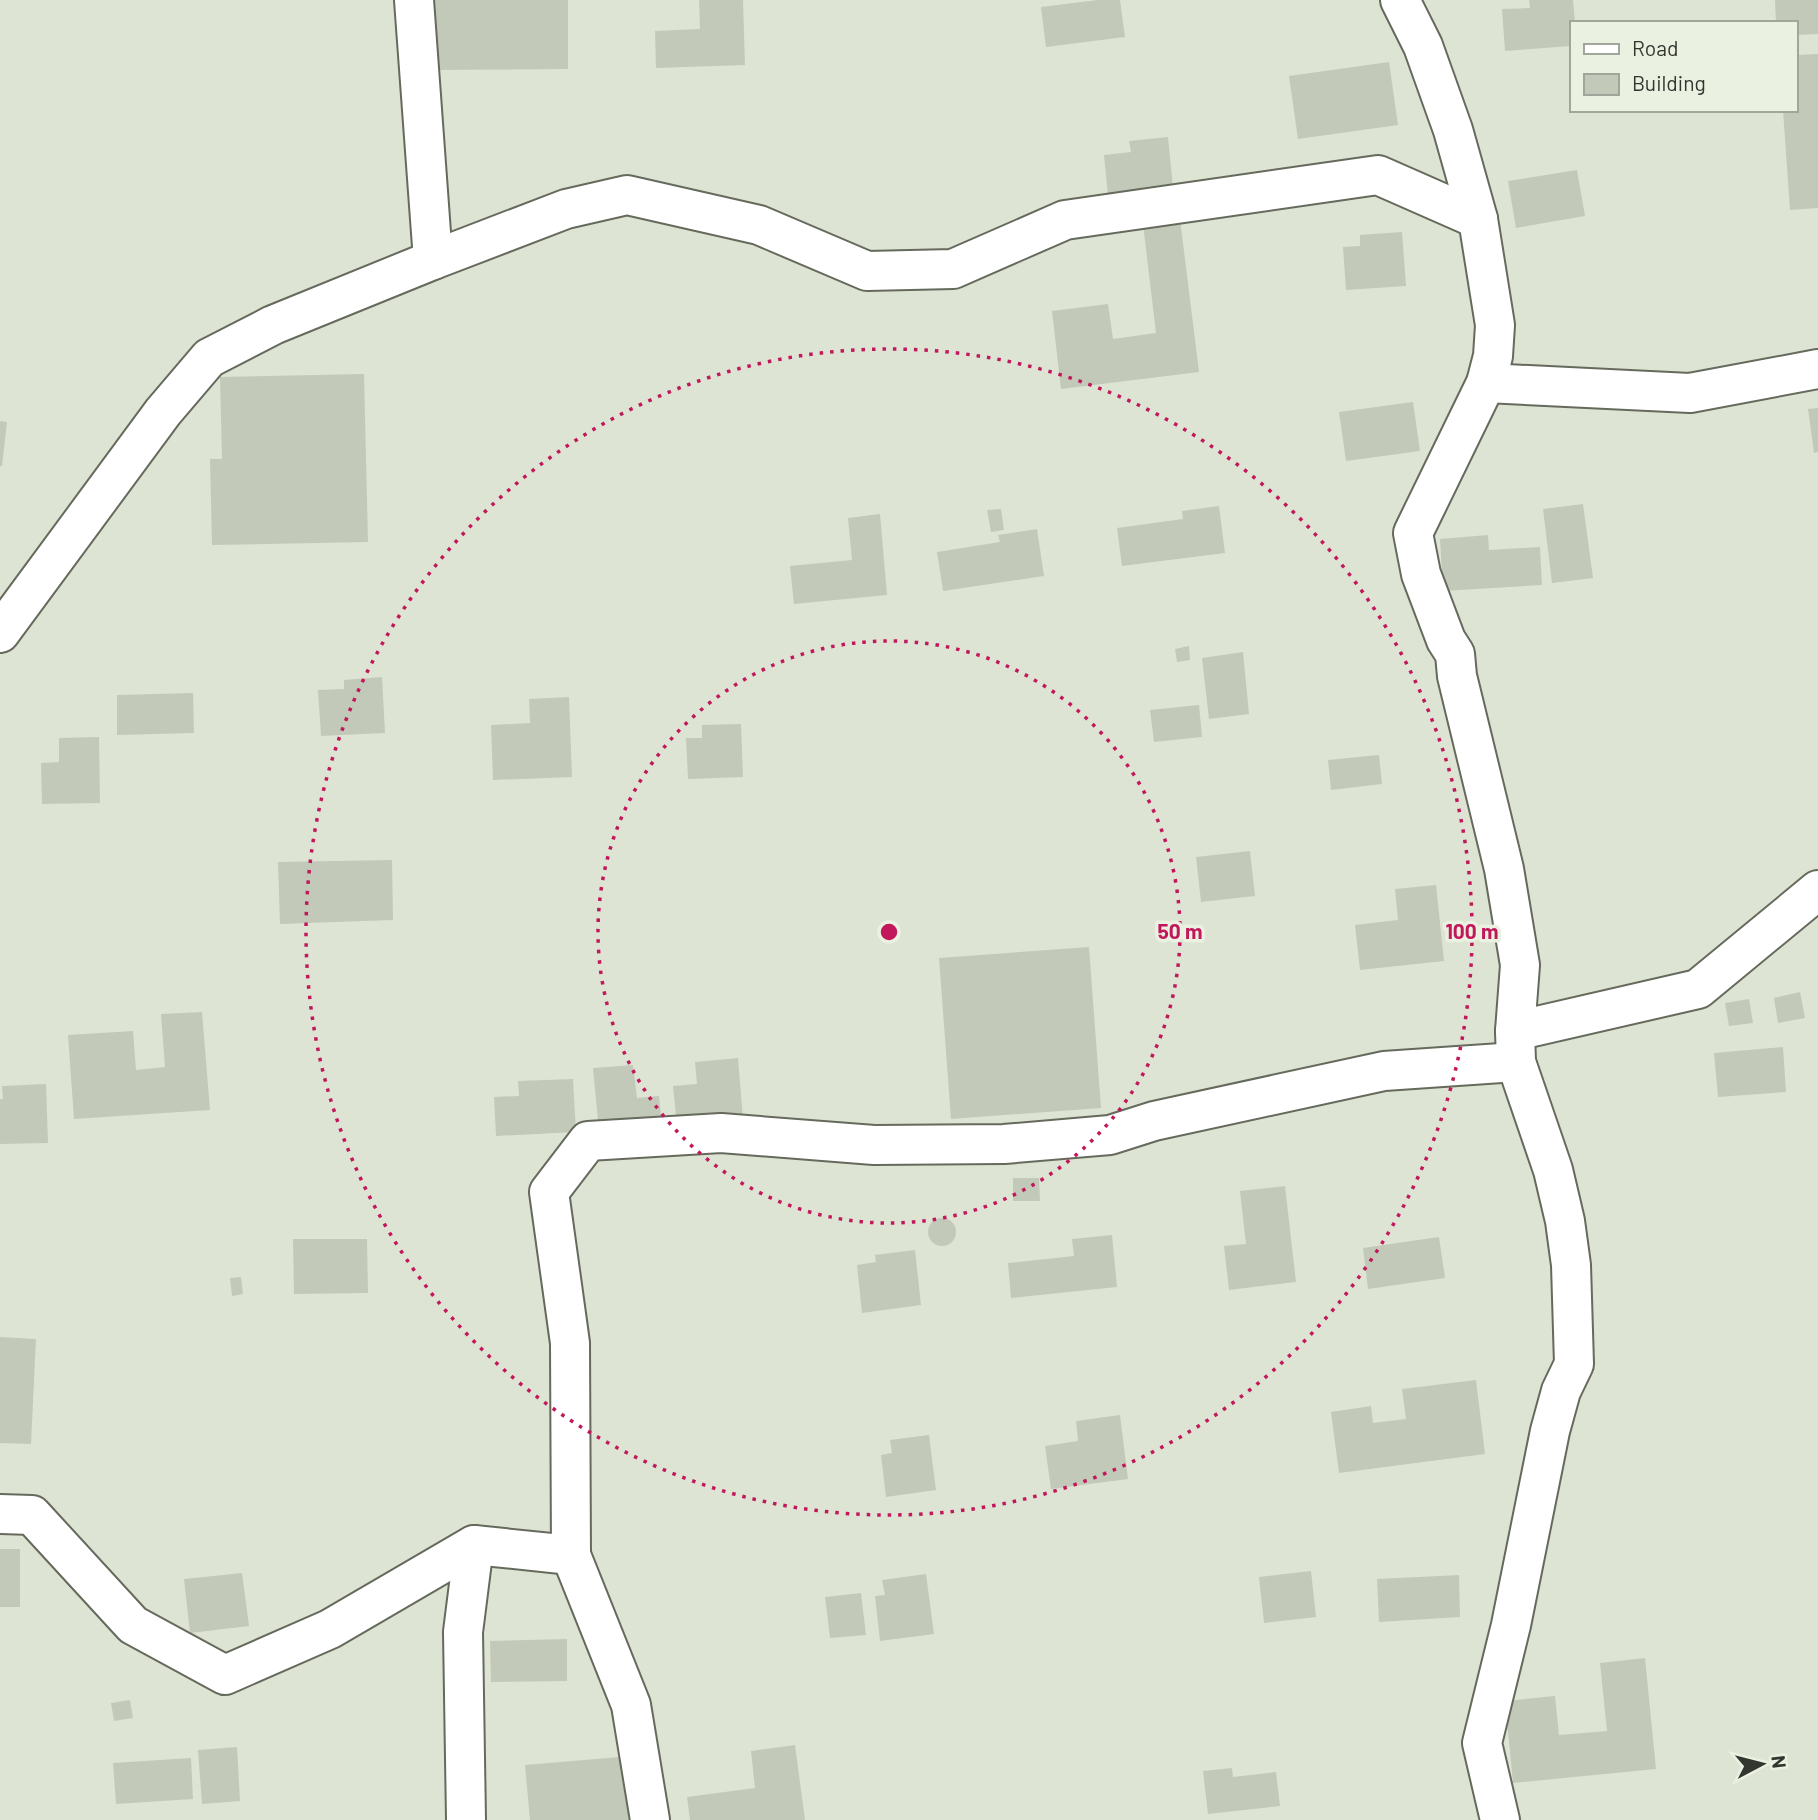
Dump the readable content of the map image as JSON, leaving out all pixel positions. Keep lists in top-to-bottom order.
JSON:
{
  "legend": ["Road", "Building"],
  "north": "right",
  "rings": ["50 m", "100 m"]
}
